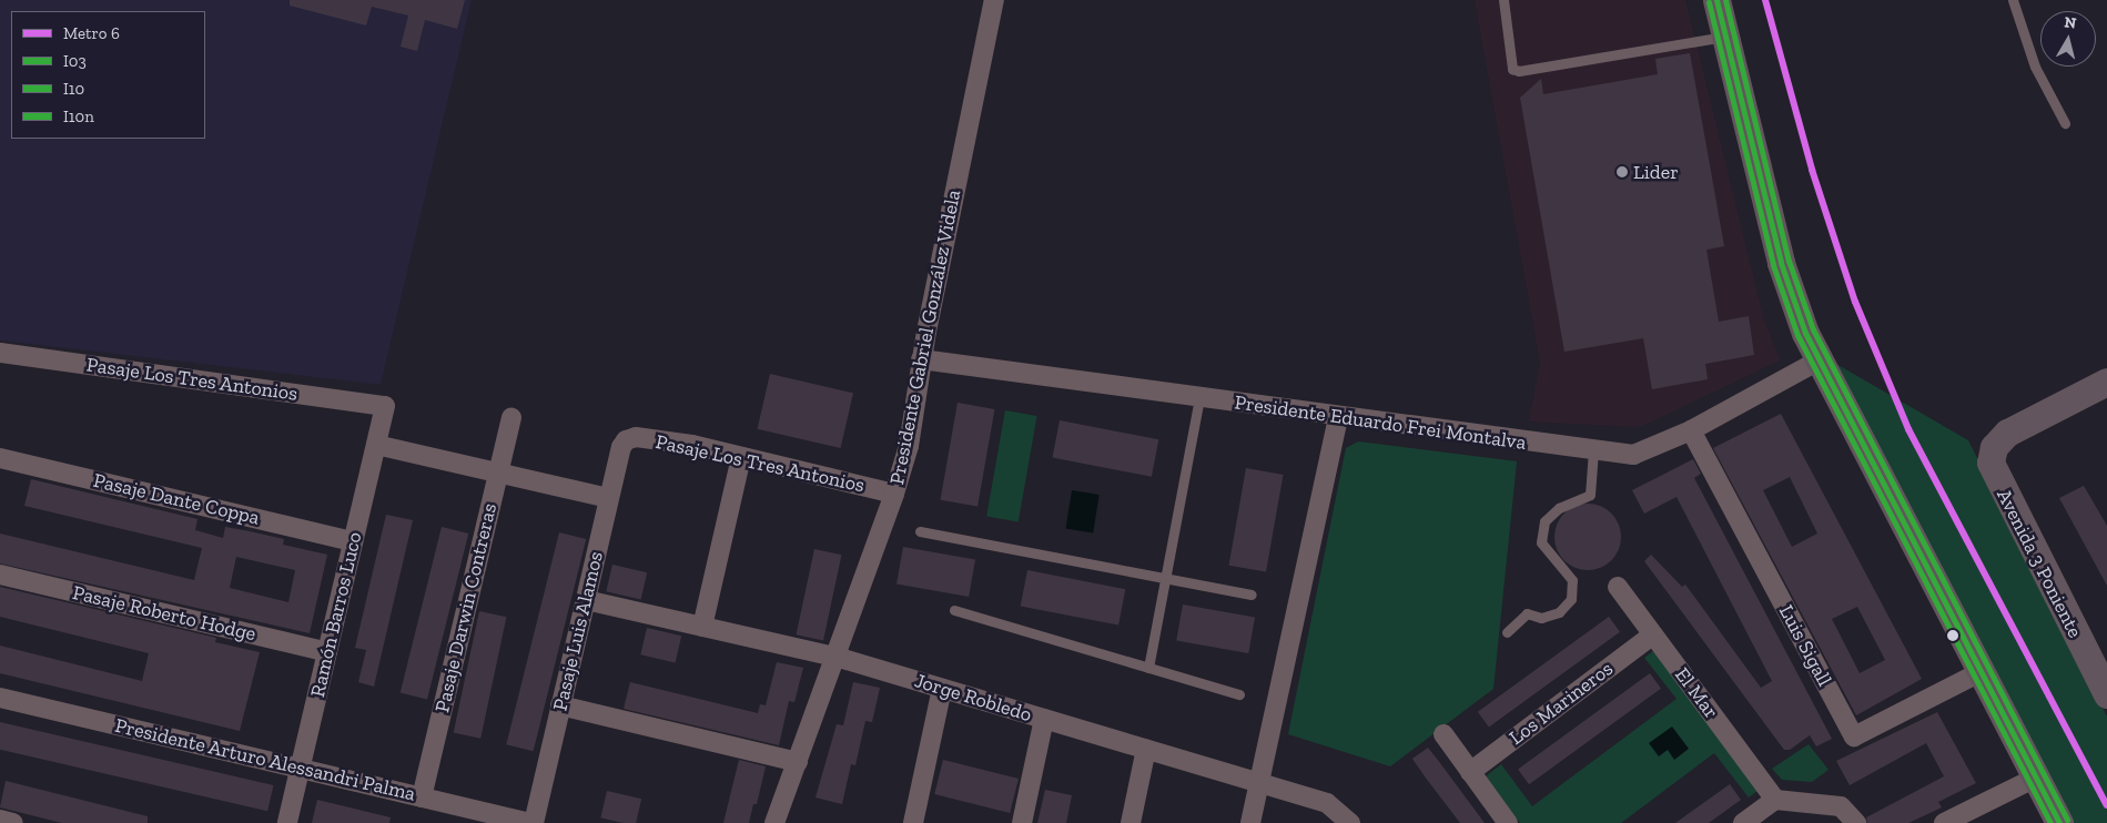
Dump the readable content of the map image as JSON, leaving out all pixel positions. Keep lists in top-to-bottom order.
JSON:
{
  "streets": {
    "main road": ["Avenida 3 Poniente"],
    "street": [
      "Presidente Gabriel González Videla",
      "Pasaje Los Tres Antonios",
      "Presidente Eduardo Frei Montalva",
      "Pasaje Dante Coppa",
      "Pasaje Darwin Contreras",
      "Pasaje Roberto Hodge",
      "Ramón Barros Luco",
      "Pasaje Luis Alamos",
      "Luis Sigall",
      "El Mar",
      "Jorge Robledo",
      "Los Marineros",
      "Presidente Arturo Alessandri Palma"
    ]
  },
  "crossings": [
    ["Presidente Gabriel González Videla", "Pasaje Los Tres Antonios"],
    ["Presidente Gabriel González Videla", "Presidente Eduardo Frei Montalva"],
    ["Presidente Gabriel González Videla", "Jorge Robledo"],
    ["Pasaje Los Tres Antonios", "Ramón Barros Luco"],
    ["Pasaje Los Tres Antonios", "Pasaje Luis Alamos"],
    ["Presidente Eduardo Frei Montalva", "Luis Sigall"],
    ["Pasaje Dante Coppa", "Ramón Barros Luco"],
    ["Pasaje Darwin Contreras", "Presidente Arturo Alessandri Palma"],
    ["Pasaje Roberto Hodge", "Ramón Barros Luco"],
    ["Ramón Barros Luco", "Presidente Arturo Alessandri Palma"],
    ["Pasaje Luis Alamos", "Jorge Robledo"],
    ["Pasaje Luis Alamos", "Presidente Arturo Alessandri Palma"],
    ["El Mar", "Los Marineros"]
  ],
  "places": ["Lider"],
  "lines": [
    "metro line 6",
    "transit line I03",
    "transit line I10n",
    "transit line I10"
  ],
  "legend": [
    "Metro 6",
    "I03",
    "I10",
    "I10n"
  ],
  "north": "top"
}
